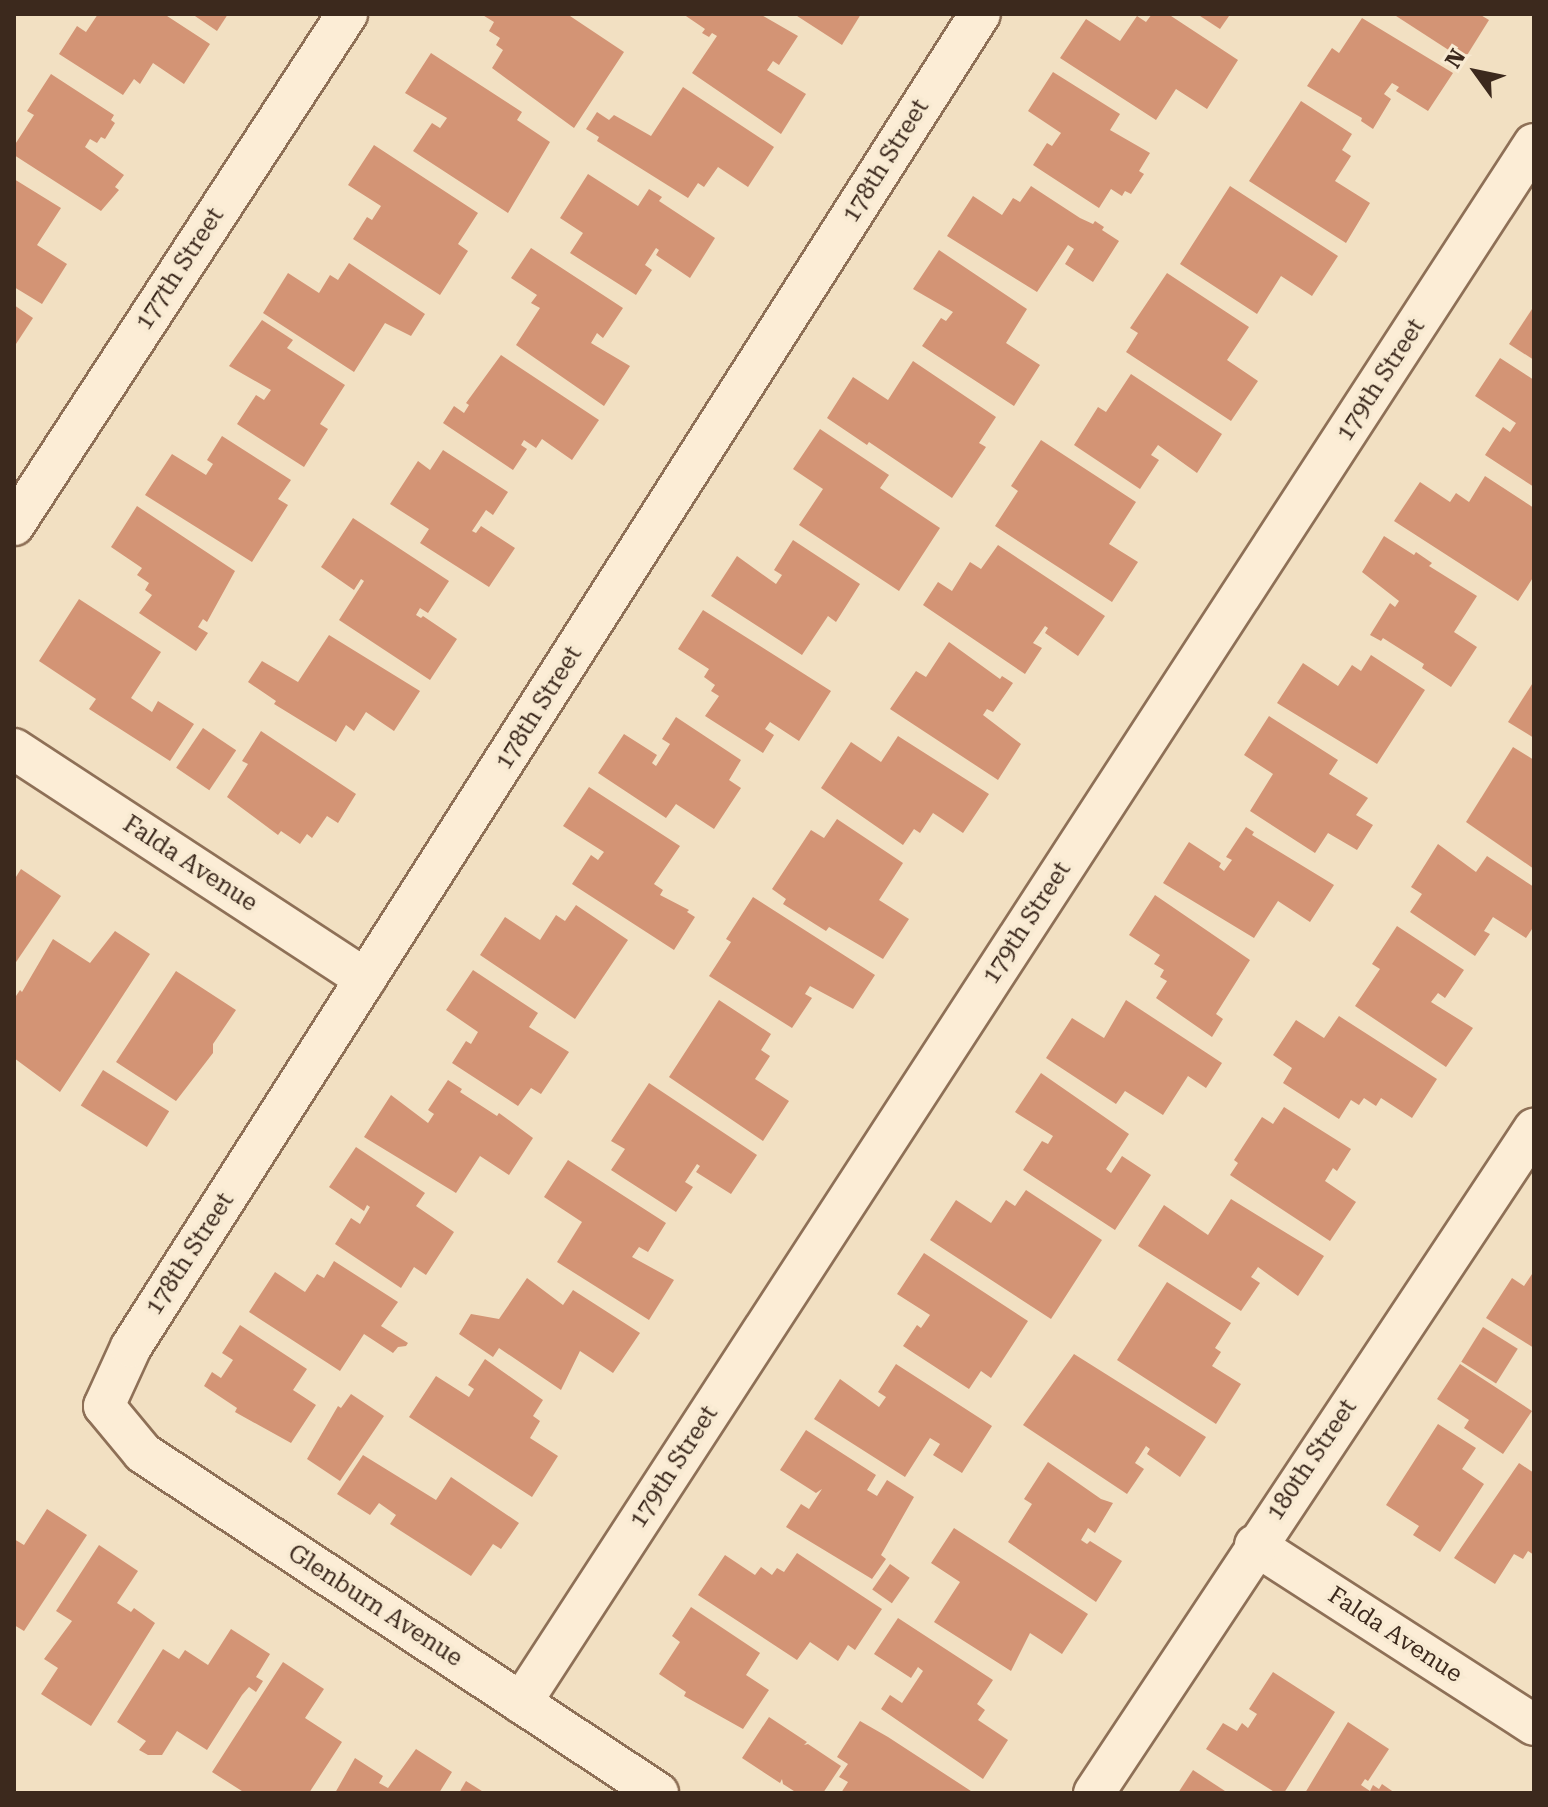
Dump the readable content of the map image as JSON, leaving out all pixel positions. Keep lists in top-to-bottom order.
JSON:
{
  "streets": {
    "street": [
      "178th Street",
      "177th Street",
      "179th Street",
      "Falda Avenue",
      "180th Street",
      "Glenburn Avenue"
    ]
  },
  "crossings": [
    ["178th Street", "Falda Avenue"],
    ["178th Street", "Glenburn Avenue"],
    ["179th Street", "Glenburn Avenue"],
    ["Falda Avenue", "180th Street"]
  ],
  "north": "top left"
}
